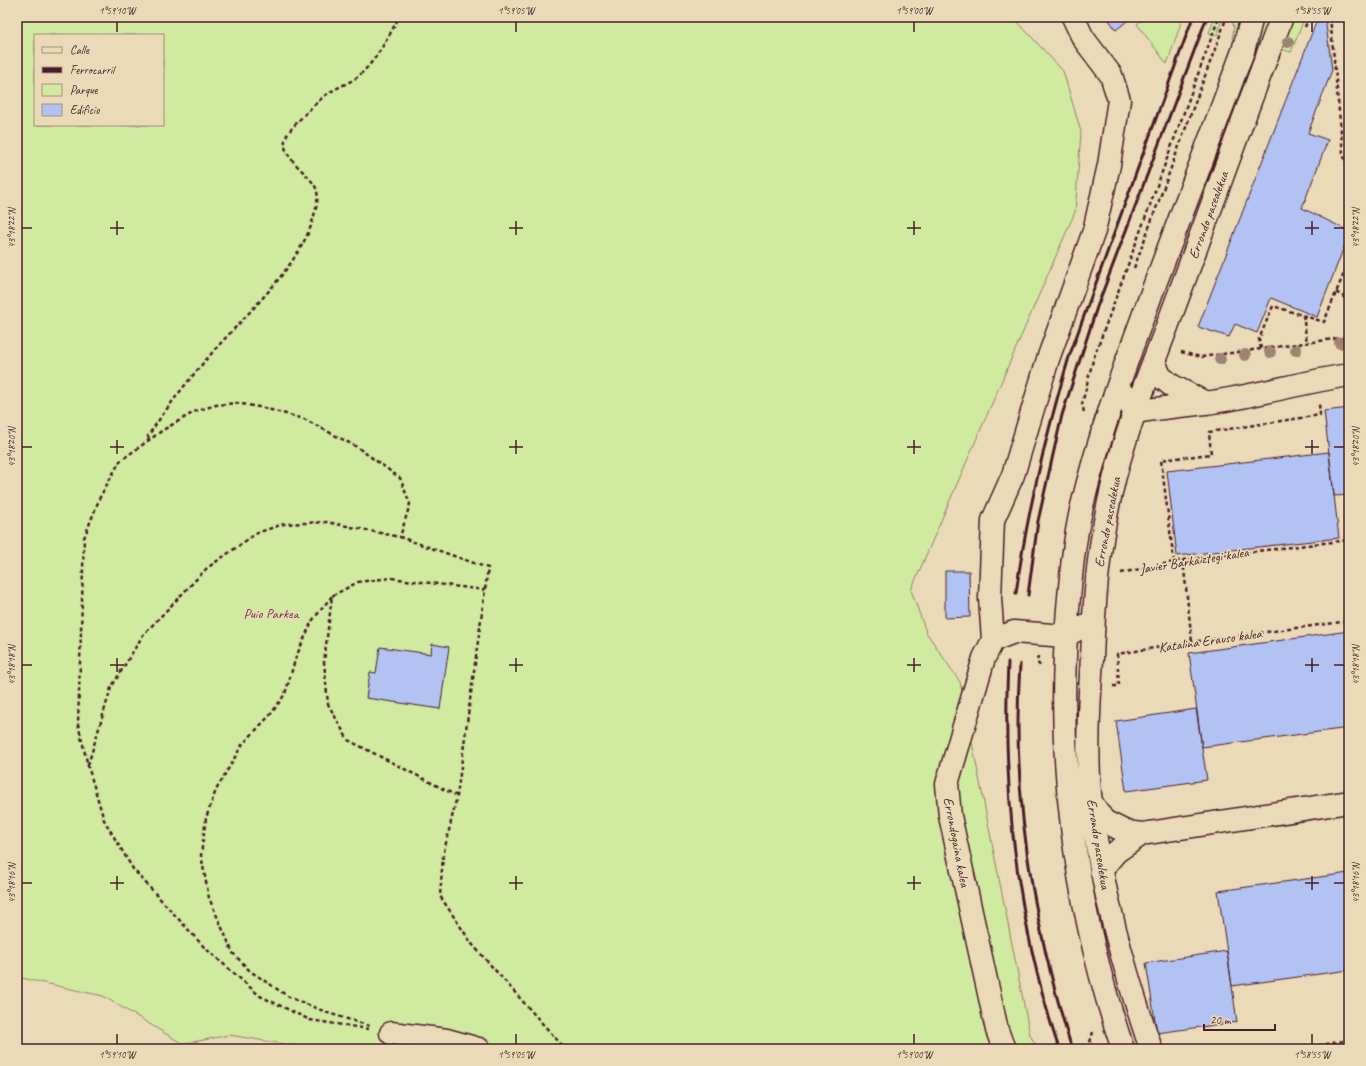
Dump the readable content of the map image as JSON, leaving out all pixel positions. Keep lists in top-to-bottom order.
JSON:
{
  "streets": {
    "main road": ["Errondo pasealekua", "Errondogaina kalea"],
    "path": ["Javier Barkaiztegi kalea", "Katalina Erauso kalea"]
  },
  "parks": ["Puio Parkea"],
  "legend": [
    "Calle",
    "Ferrocarril",
    "Parque",
    "Edificio"
  ],
  "scale_bar": "20 m",
  "coordinates": [
    "1°59'10\"W",
    "1°59'05\"W",
    "1°59'00\"W",
    "1°58'55\"W",
    "43°18'22\"N",
    "43°18'20\"N",
    "43°18'18\"N",
    "43°18'16\"N"
  ]
}
